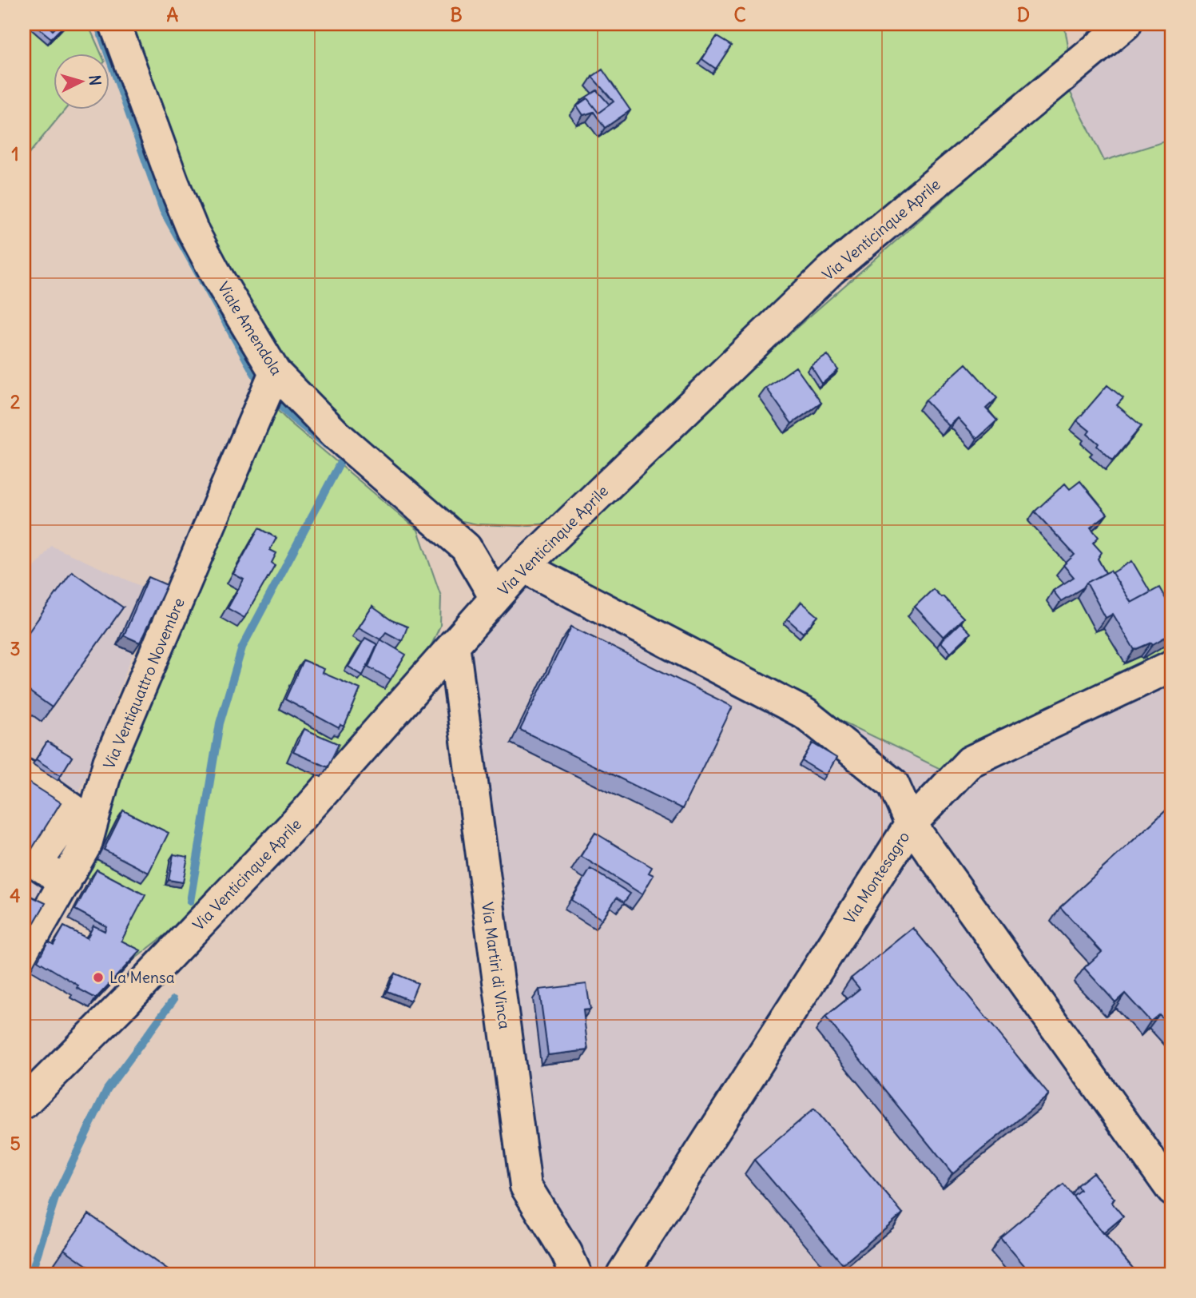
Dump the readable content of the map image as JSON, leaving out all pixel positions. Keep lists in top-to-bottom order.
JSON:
{
  "streets": {
    "street": [
      "Via Venticinque Aprile",
      "Viale Amendola",
      "Via Ventiquattro Novembre",
      "Via Montesagro",
      "Via Martiri di Vinca"
    ]
  },
  "crossings": [
    ["Via Venticinque Aprile", "Viale Amendola"],
    ["Via Venticinque Aprile", "Via Montesagro"],
    ["Via Venticinque Aprile", "Via Martiri di Vinca"],
    ["Viale Amendola", "Via Ventiquattro Novembre"]
  ],
  "places": ["La Mensa"],
  "north": "right",
  "grid": {
    "columns": [
      "A",
      "B",
      "C",
      "D"
    ],
    "rows": [
      "1",
      "2",
      "3",
      "4",
      "5"
    ]
  }
}
